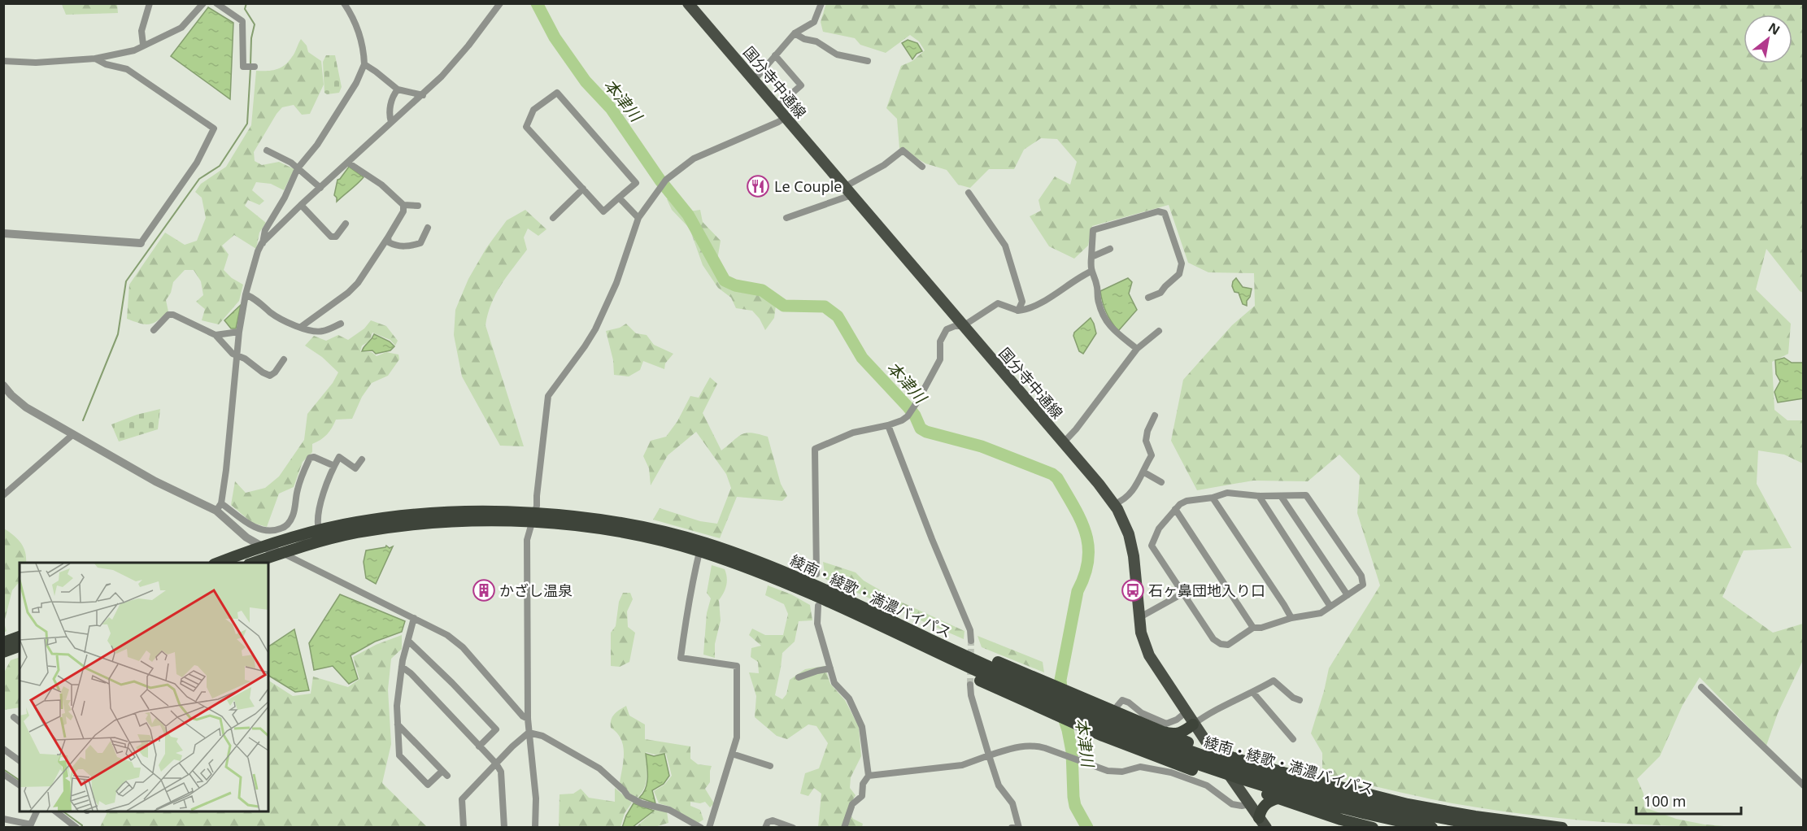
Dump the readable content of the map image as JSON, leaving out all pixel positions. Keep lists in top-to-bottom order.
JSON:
{
  "streets": {
    "highway": ["綾南・綾歌・満濃バイパス"],
    "main road": ["国分寺中通線"]
  },
  "water": ["本津川"],
  "places": {
    "restaurant": ["Le Couple"],
    "building": ["かざし温泉"],
    "bus stop": ["石ヶ鼻団地入り口"]
  },
  "scale_bar": "100 m",
  "north": "top right"
}
